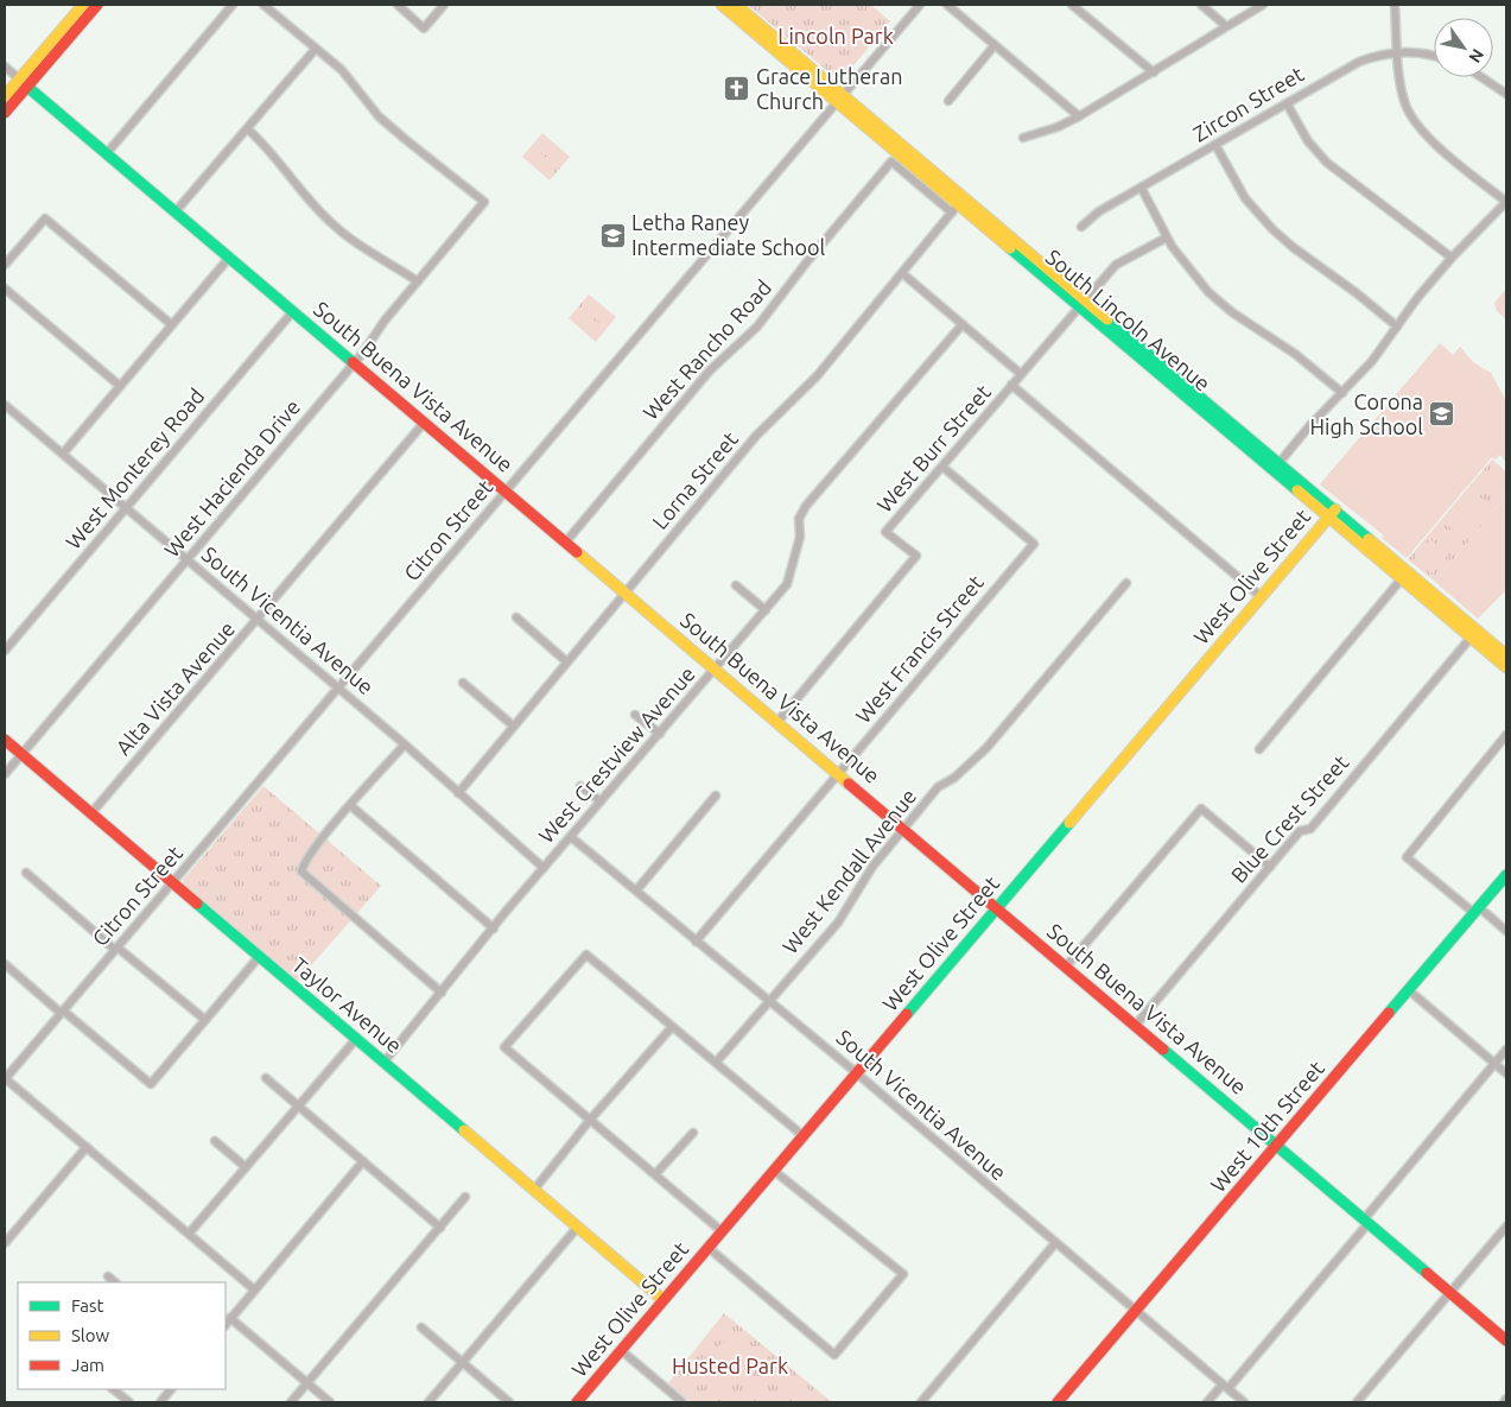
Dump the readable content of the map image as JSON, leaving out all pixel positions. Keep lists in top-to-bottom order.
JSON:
{
  "streets": {
    "street": [
      "Zircon Street",
      "South Lincoln Avenue",
      "West Rancho Road",
      "South Buena Vista Avenue",
      "West Burr Street",
      "West Monterey Road",
      "West Hacienda Drive",
      "Lorna Street",
      "Citron Street",
      "West Olive Street",
      "South Vicentia Avenue",
      "West Francis Street",
      "Alta Vista Avenue",
      "West Crestview Avenue",
      "Blue Crest Street",
      "West Kendall Avenue",
      "Taylor Avenue",
      "West 10th Street"
    ]
  },
  "crossings": [
    ["South Lincoln Avenue", "West Burr Street"],
    ["South Lincoln Avenue", "Lorna Street"],
    ["South Lincoln Avenue", "Citron Street"],
    ["South Lincoln Avenue", "West Olive Street"],
    ["South Lincoln Avenue", "Blue Crest Street"],
    ["West Rancho Road", "South Buena Vista Avenue"],
    ["West Rancho Road", "Lorna Street"],
    ["South Buena Vista Avenue", "West Burr Street"],
    ["South Buena Vista Avenue", "West Monterey Road"],
    ["South Buena Vista Avenue", "West Hacienda Drive"],
    ["South Buena Vista Avenue", "Lorna Street"],
    ["South Buena Vista Avenue", "Citron Street"],
    ["South Buena Vista Avenue", "West Olive Street"],
    ["South Buena Vista Avenue", "West Francis Street"],
    ["South Buena Vista Avenue", "Alta Vista Avenue"],
    ["South Buena Vista Avenue", "West Crestview Avenue"],
    ["South Buena Vista Avenue", "Blue Crest Street"],
    ["South Buena Vista Avenue", "West Kendall Avenue"],
    ["South Buena Vista Avenue", "West 10th Street"],
    ["West Burr Street", "West Francis Street"],
    ["West Monterey Road", "South Vicentia Avenue"],
    ["West Hacienda Drive", "South Vicentia Avenue"],
    ["West Hacienda Drive", "Taylor Avenue"],
    ["Lorna Street", "South Vicentia Avenue"],
    ["Citron Street", "South Vicentia Avenue"],
    ["Citron Street", "Taylor Avenue"],
    ["West Olive Street", "South Vicentia Avenue"],
    ["West Olive Street", "Taylor Avenue"],
    ["South Vicentia Avenue", "West Francis Street"],
    ["South Vicentia Avenue", "Alta Vista Avenue"],
    ["South Vicentia Avenue", "West Crestview Avenue"],
    ["South Vicentia Avenue", "West Kendall Avenue"],
    ["South Vicentia Avenue", "West 10th Street"],
    ["Alta Vista Avenue", "Taylor Avenue"],
    ["West Crestview Avenue", "Taylor Avenue"]
  ],
  "parks": ["Lincoln Park", "Husted Park"],
  "places": {
    "church": ["Grace Lutheran Church"],
    "school or university": ["Letha Raney Intermediate School", "Corona High School"]
  },
  "legend": ["Fast", "Slow", "Jam"],
  "north": "bottom right"
}
